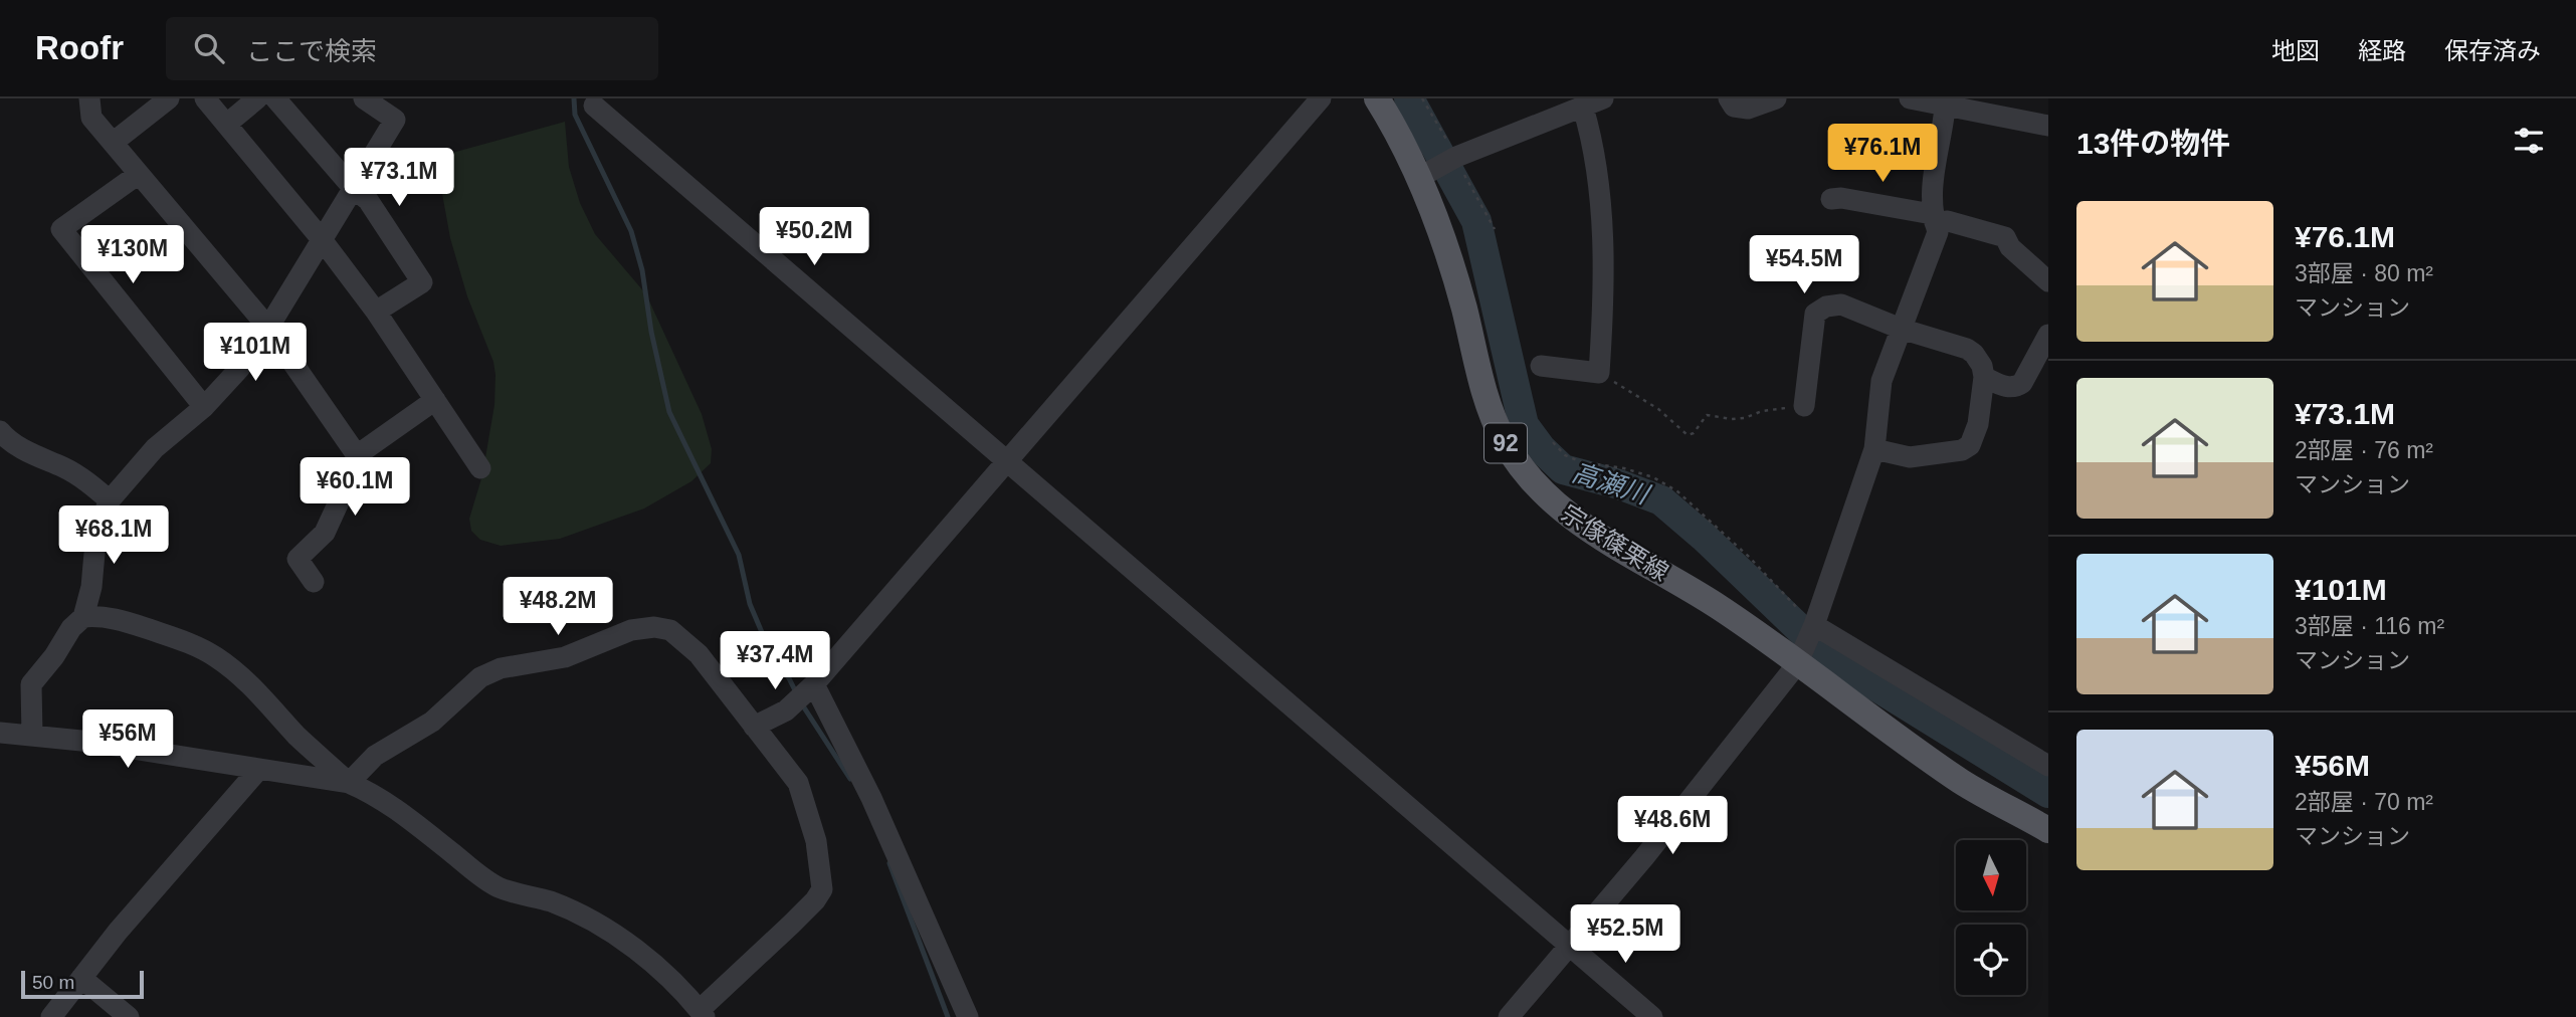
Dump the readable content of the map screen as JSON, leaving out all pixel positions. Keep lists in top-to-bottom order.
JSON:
{
  "streets": {
    "main road": ["92", "宗像篠栗線"]
  },
  "water": ["高瀬川"],
  "scale_bar": "50 m",
  "north": "bottom",
  "page": {
    "header": "Roofr",
    "search": "ここで検索",
    "nav": ["地図", "経路", "保存済み"],
    "heading": "13件の物件",
    "price": [
      "¥76.1M",
      "¥73.1M",
      "¥50.2M",
      "¥130M",
      "¥54.5M",
      "¥101M",
      "¥60.1M",
      "¥68.1M",
      "¥48.2M",
      "¥37.4M",
      "¥56M",
      "¥48.6M",
      "¥52.5M"
    ],
    "list": [
      {
        "name": "¥76.1M",
        "note": "3部屋 · 80 m² · マンション"
      },
      {
        "name": "¥73.1M",
        "note": "2部屋 · 76 m² · マンション"
      },
      {
        "name": "¥101M",
        "note": "3部屋 · 116 m² · マンション"
      },
      {
        "name": "¥56M",
        "note": "2部屋 · 70 m² · マンション"
      }
    ],
    "scale": "50 m"
  }
}
